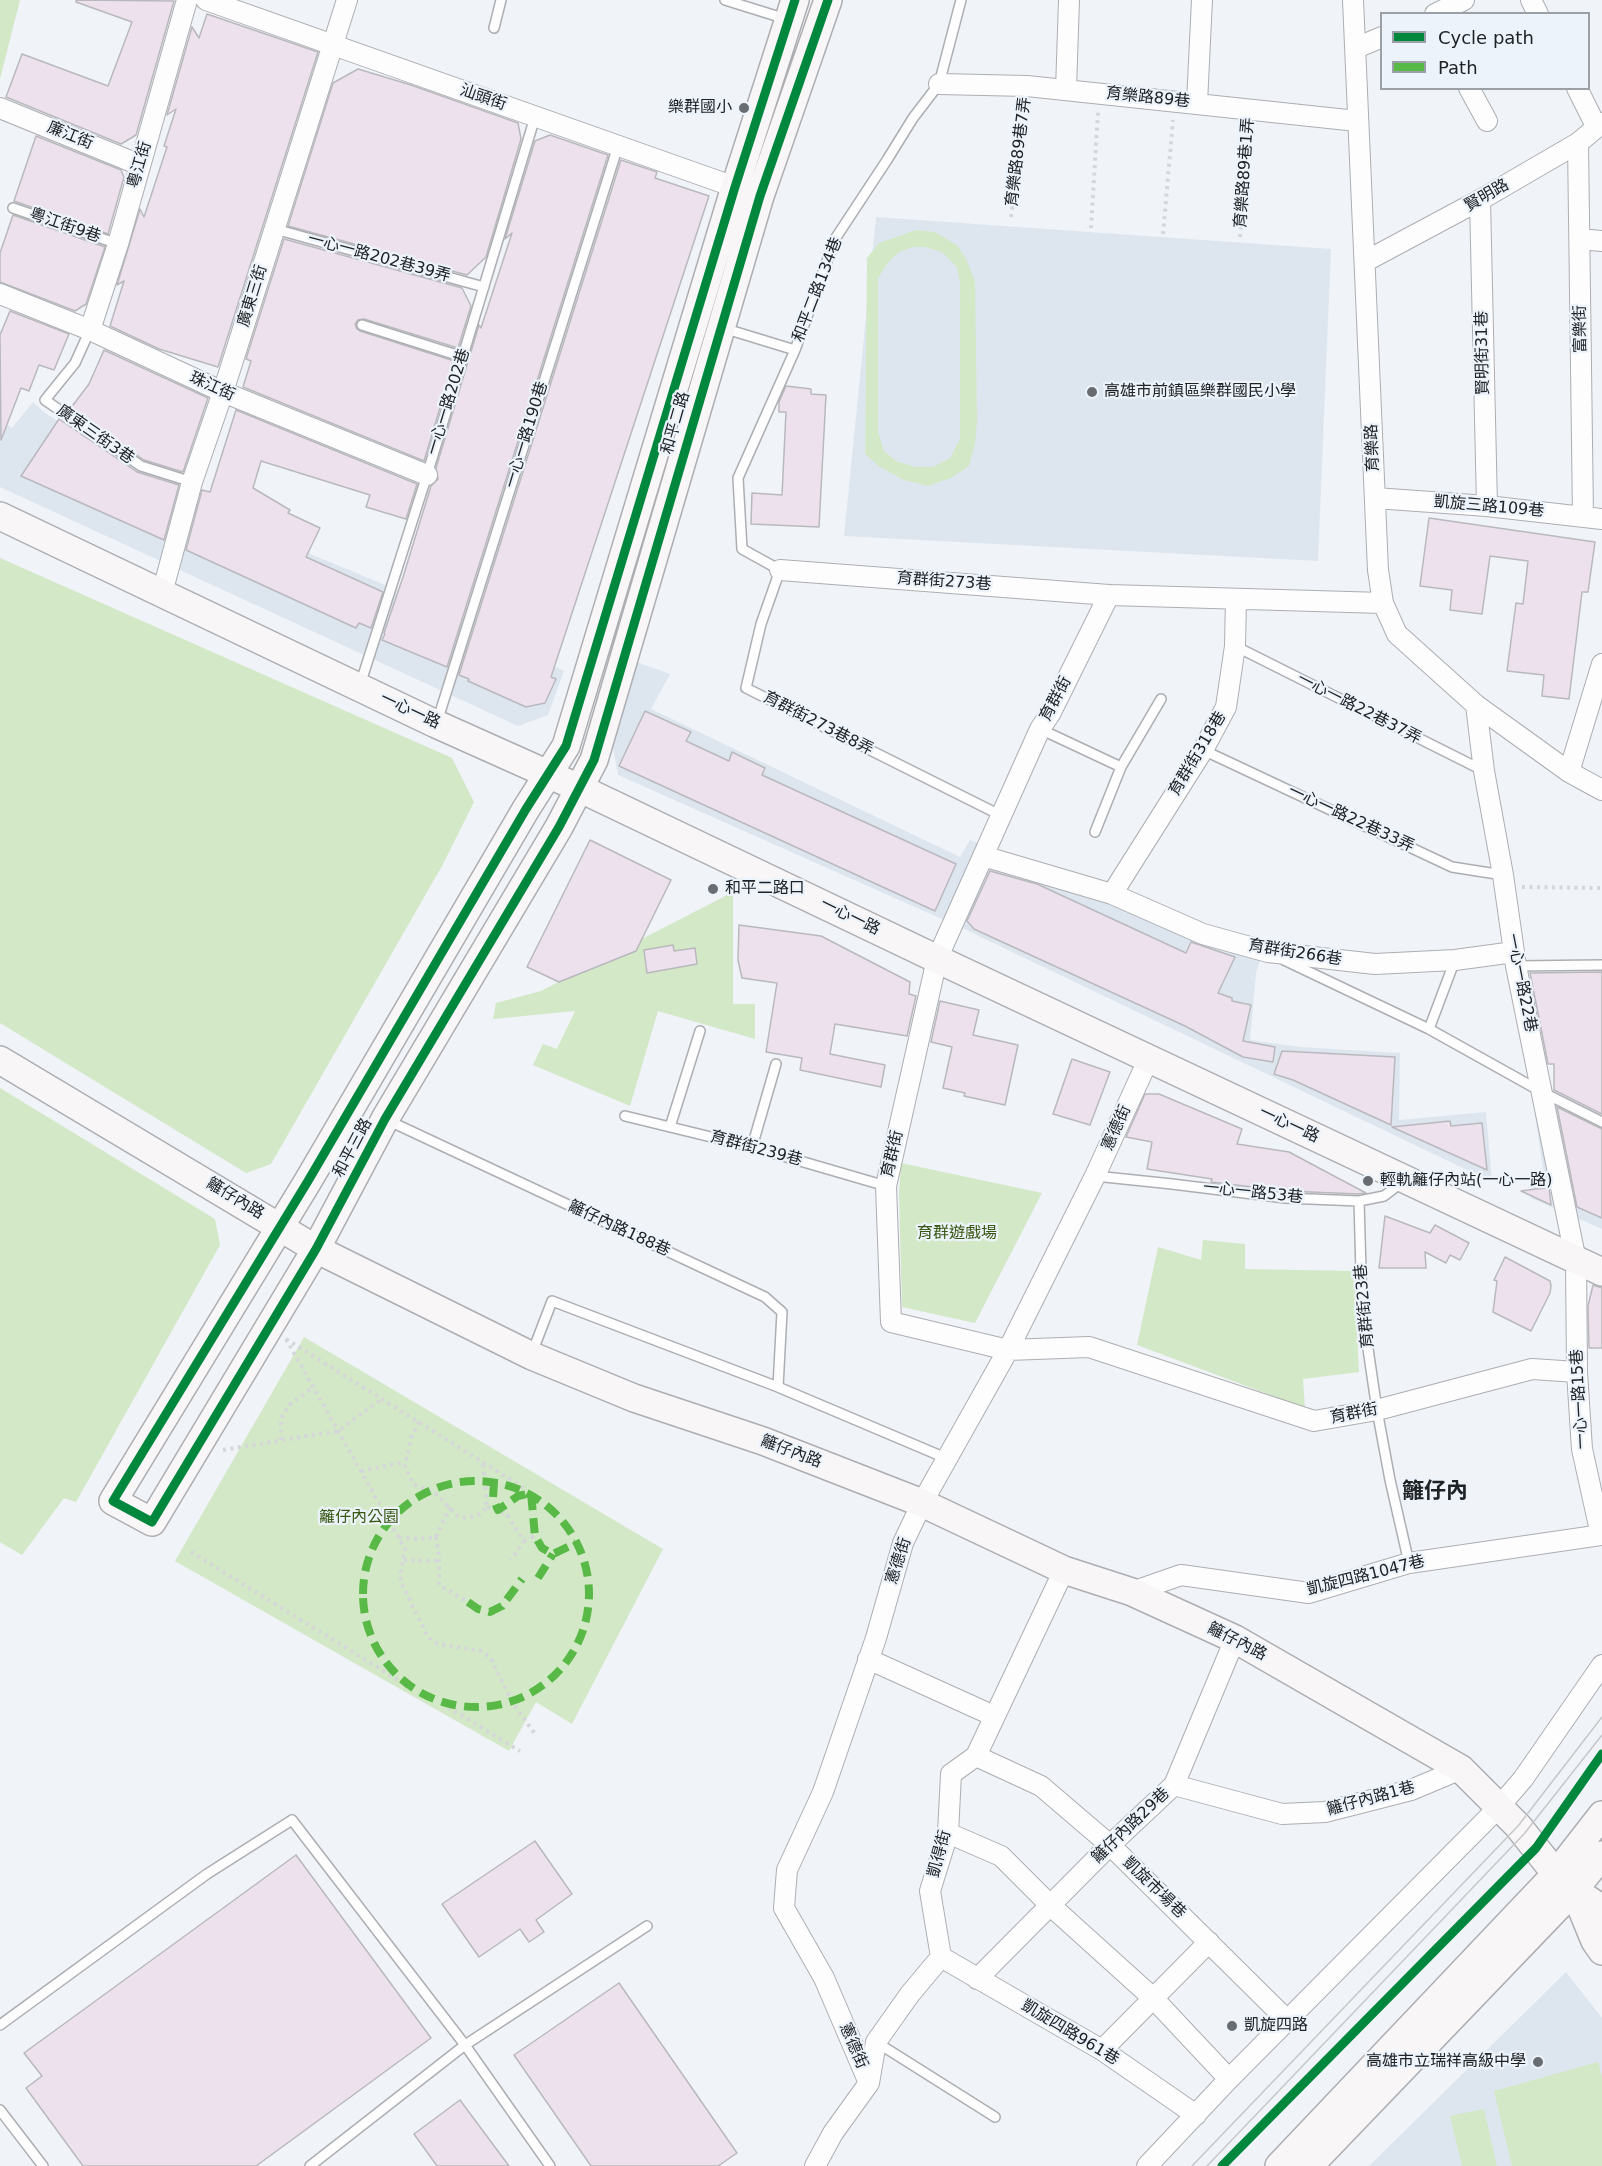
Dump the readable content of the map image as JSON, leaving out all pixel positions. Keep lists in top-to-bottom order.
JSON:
{
  "streets": {
    "street": [
      "汕頭街",
      "育樂路89巷",
      "廉江街",
      "粵江街",
      "賢明路",
      "廣東三街",
      "富樂街",
      "賢明街31巷",
      "珠江街",
      "和平二路",
      "育樂路",
      "凱旋三路109巷",
      "育群街273巷",
      "育群街",
      "一心一路",
      "育群街318巷",
      "育群街266巷",
      "一心一路22巷",
      "憲德街",
      "和平三路",
      "籬仔內路",
      "一心一路15巷",
      "凱旋四路1047巷",
      "籬仔內路1巷",
      "籬仔內路29巷",
      "凱得街",
      "凱旋市場巷",
      "凱旋四路961巷"
    ],
    "lane": [
      "粵江街9巷",
      "一心一路202巷39弄",
      "和平二路134巷",
      "一心一路202巷",
      "廣東三街3巷",
      "一心一路190巷",
      "一心一路22巷37弄",
      "育群街273巷8弄",
      "一心一路22巷33弄",
      "育群街239巷",
      "一心一路53巷",
      "籬仔內路188巷",
      "育群街23巷"
    ],
    "path": ["育樂路89巷7弄", "育樂路89巷1弄"]
  },
  "crossings": [
    ["汕頭街", "廣東三街"],
    ["汕頭街", "一心一路202巷"],
    ["汕頭街", "和平二路"],
    ["汕頭街", "一心一路190巷"],
    ["育樂路89巷", "育樂路89巷7弄"],
    ["育樂路89巷", "育樂路89巷1弄"],
    ["育樂路89巷", "和平二路134巷"],
    ["育樂路89巷", "育樂路"],
    ["廉江街", "粵江街"],
    ["粵江街", "粵江街9巷"],
    ["粵江街", "珠江街"],
    ["粵江街", "廣東三街3巷"],
    ["賢明路", "富樂街"],
    ["賢明路", "賢明街31巷"],
    ["賢明路", "育樂路"],
    ["一心一路202巷39弄", "廣東三街"],
    ["一心一路202巷39弄", "一心一路202巷"],
    ["和平二路134巷", "和平二路"],
    ["廣東三街", "珠江街"],
    ["廣東三街", "廣東三街3巷"],
    ["廣東三街", "一心一路"],
    ["富樂街", "凱旋三路109巷"],
    ["賢明街31巷", "凱旋三路109巷"],
    ["珠江街", "一心一路202巷"],
    ["珠江街", "廣東三街3巷"],
    ["一心一路202巷", "一心一路"],
    ["和平二路", "一心一路"],
    ["和平二路", "和平三路"],
    ["一心一路190巷", "一心一路"],
    ["育樂路", "凱旋三路109巷"],
    ["育樂路", "一心一路22巷"],
    ["育群街273巷", "育群街"],
    ["育群街273巷", "育群街273巷8弄"],
    ["育群街", "一心一路"],
    ["育群街", "育群街273巷8弄"],
    ["育群街", "育群街266巷"],
    ["育群街", "憲德街"],
    ["育群街", "育群街239巷"],
    ["育群街", "育群街23巷"],
    ["育群街", "一心一路15巷"],
    ["一心一路22巷37弄", "育群街318巷"],
    ["一心一路22巷37弄", "一心一路22巷"],
    ["一心一路", "一心一路22巷"],
    ["一心一路", "憲德街"],
    ["一心一路", "和平三路"],
    ["一心一路", "一心一路53巷"],
    ["一心一路", "一心一路15巷"],
    ["育群街318巷", "一心一路22巷33弄"],
    ["育群街318巷", "育群街266巷"],
    ["一心一路22巷33弄", "一心一路22巷"],
    ["育群街266巷", "一心一路22巷"],
    ["一心一路22巷", "一心一路15巷"],
    ["憲德街", "一心一路53巷"],
    ["憲德街", "籬仔內路"],
    ["和平三路", "籬仔內路"],
    ["和平三路", "籬仔內路188巷"],
    ["一心一路53巷", "育群街23巷"],
    ["籬仔內路", "凱旋四路1047巷"],
    ["籬仔內路", "籬仔內路1巷"],
    ["籬仔內路", "籬仔內路29巷"],
    ["育群街23巷", "凱旋四路1047巷"],
    ["一心一路15巷", "凱旋四路1047巷"],
    ["籬仔內路1巷", "籬仔內路29巷"],
    ["籬仔內路29巷", "凱旋市場巷"],
    ["籬仔內路29巷", "凱旋四路961巷"],
    ["凱得街", "凱旋市場巷"],
    ["凱得街", "凱旋四路961巷"]
  ],
  "districts": ["籬仔內"],
  "parks": ["育群遊戲場", "籬仔內公園"],
  "places": [
    "樂群國小",
    "高雄市前鎮區樂群國民小學",
    "和平二路口",
    "輕軌籬仔內站(一心一路)",
    "凱旋四路",
    "高雄市立瑞祥高級中學"
  ],
  "legend": ["Cycle path", "Path"]
}
